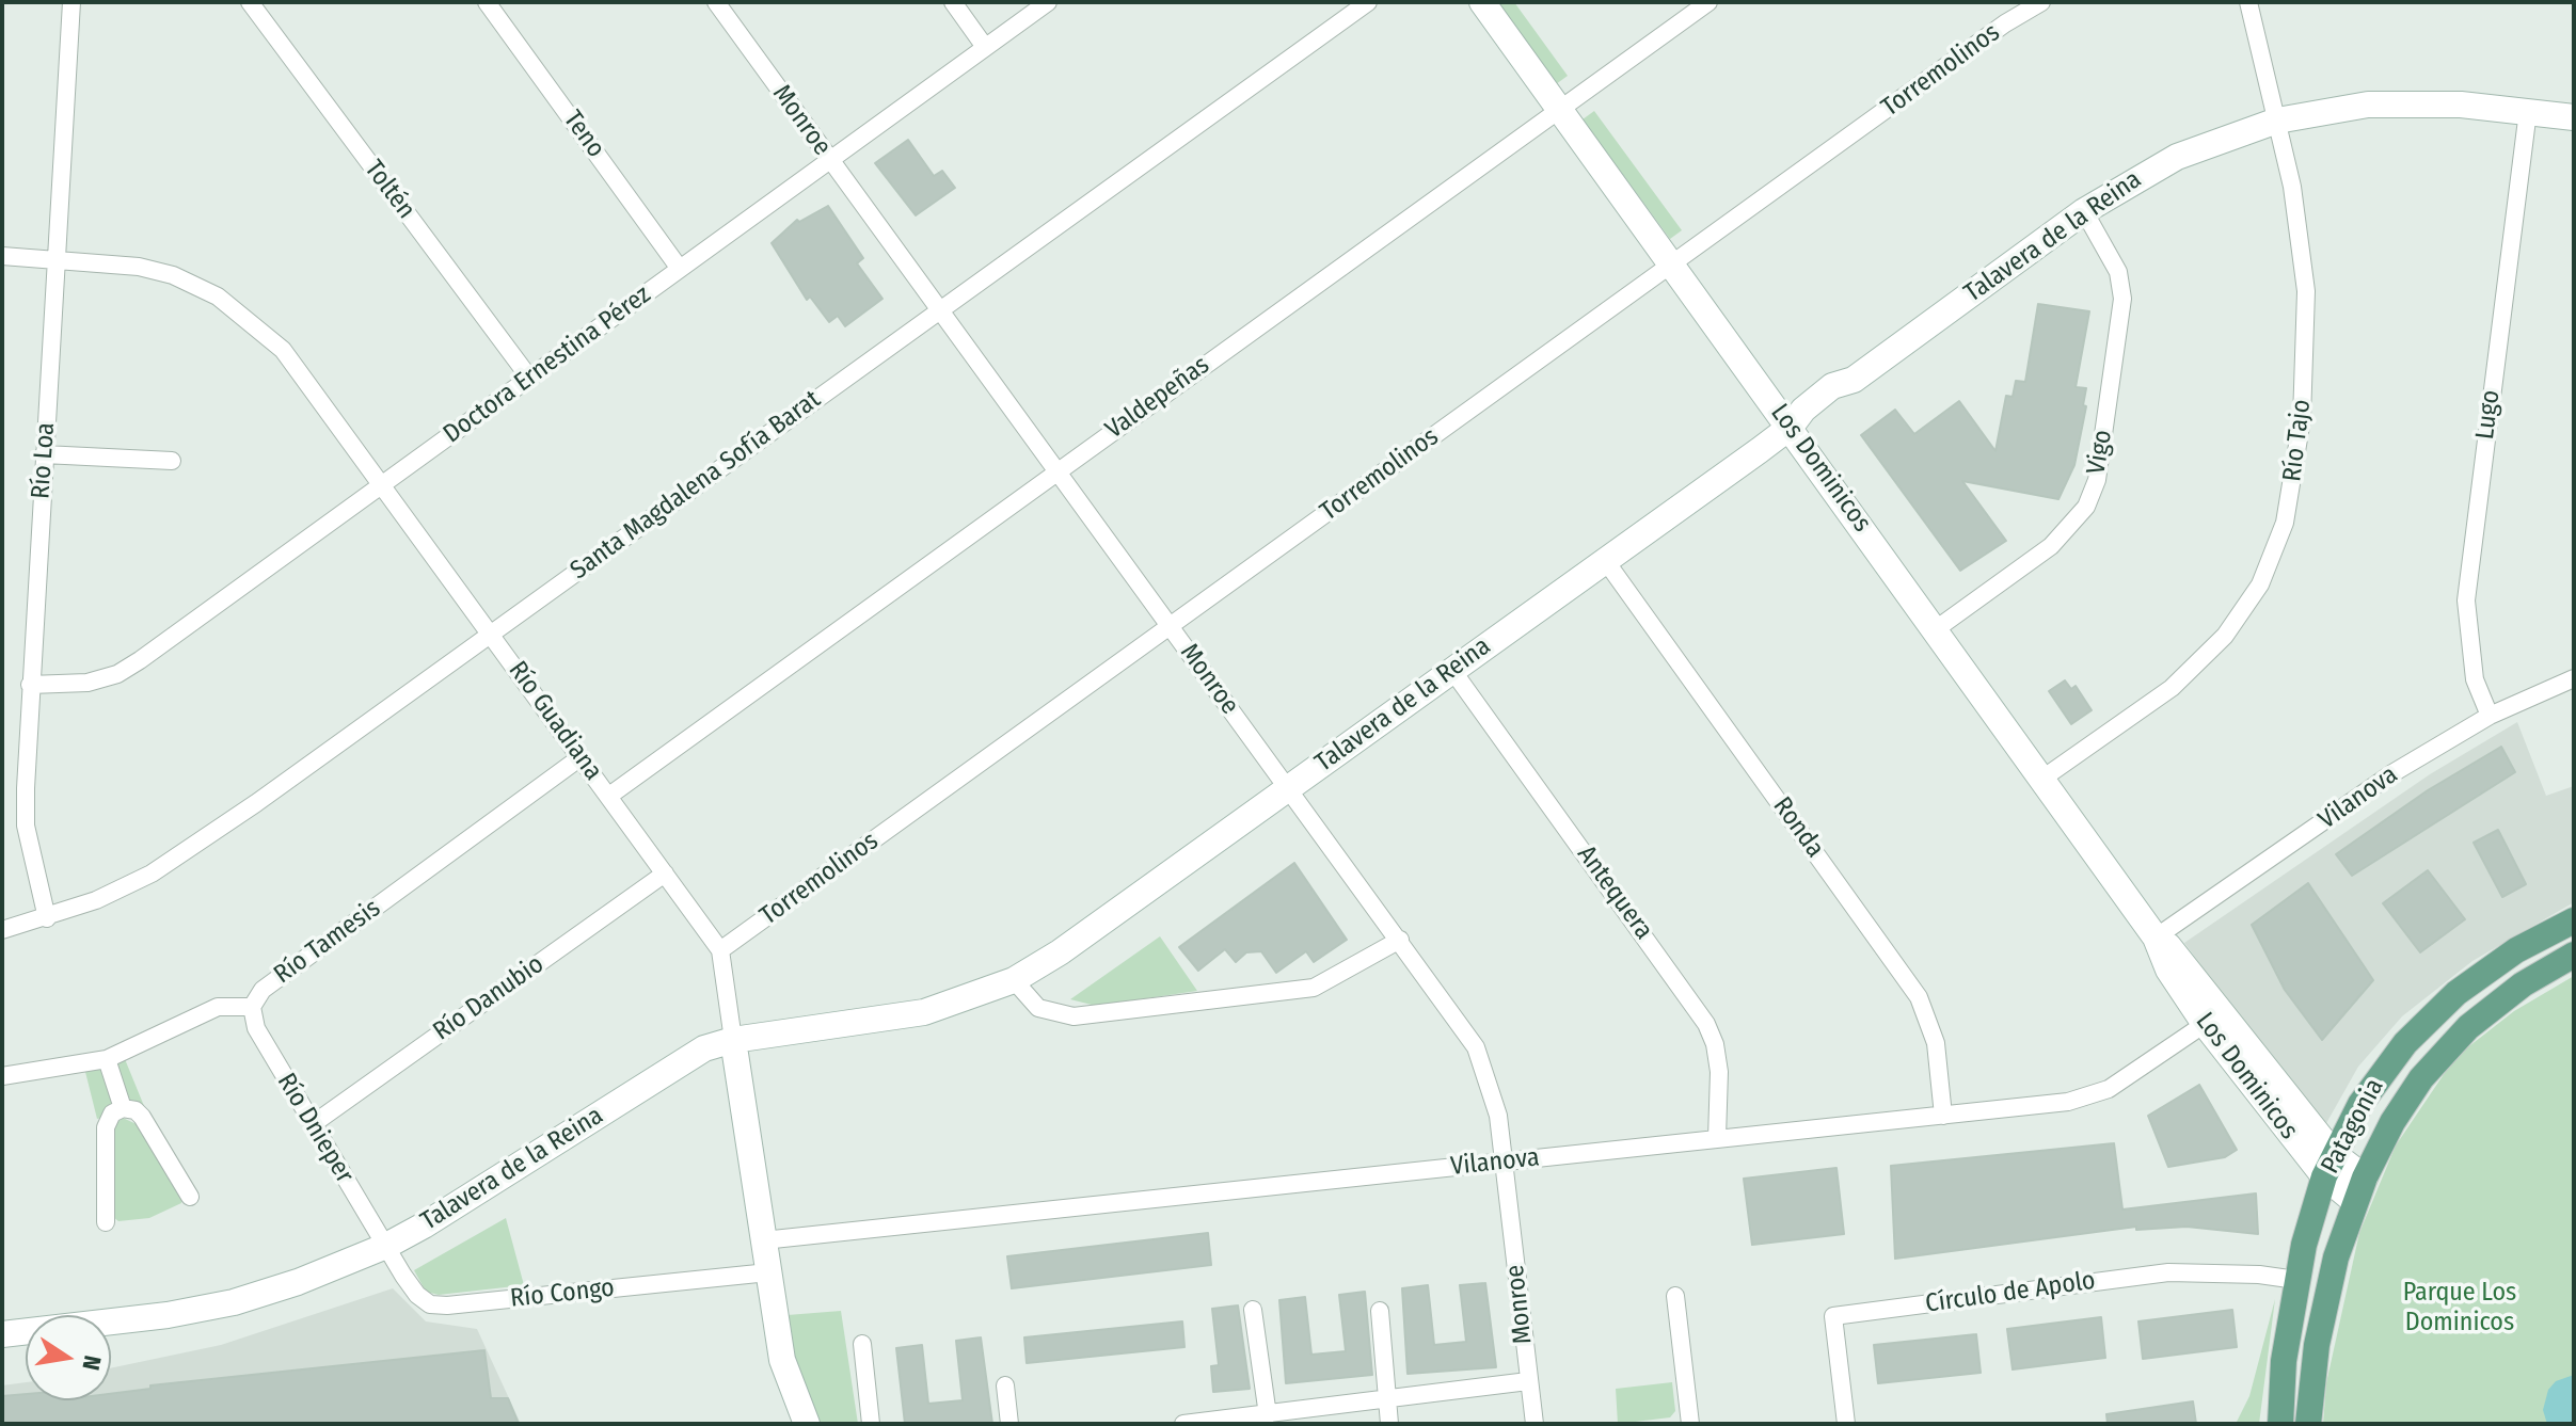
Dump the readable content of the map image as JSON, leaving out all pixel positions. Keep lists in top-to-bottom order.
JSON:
{
  "streets": {
    "main road": ["Patagonia"],
    "street": [
      "Torremolinos",
      "Monroe",
      "Teno",
      "Toltén",
      "Talavera de la Reina",
      "Doctora Ernestina Pérez",
      "Valdepeñas",
      "Lugo",
      "Río Tajo",
      "Vigo",
      "Río Loa",
      "Los Dominicos",
      "Santa Magdalena Sofía Barat",
      "Río Guadiana",
      "Vilanova",
      "Ronda",
      "Antequera",
      "Río Tamesis",
      "Río Danubio",
      "Río Dnieper",
      "Círculo de Apolo",
      "Río Congo"
    ]
  },
  "crossings": [
    ["Torremolinos", "Monroe"],
    ["Torremolinos", "Los Dominicos"],
    ["Torremolinos", "Río Guadiana"],
    ["Monroe", "Talavera de la Reina"],
    ["Monroe", "Doctora Ernestina Pérez"],
    ["Monroe", "Valdepeñas"],
    ["Monroe", "Santa Magdalena Sofía Barat"],
    ["Monroe", "Vilanova"],
    ["Teno", "Doctora Ernestina Pérez"],
    ["Toltén", "Doctora Ernestina Pérez"],
    ["Talavera de la Reina", "Lugo"],
    ["Talavera de la Reina", "Río Tajo"],
    ["Talavera de la Reina", "Vigo"],
    ["Talavera de la Reina", "Los Dominicos"],
    ["Talavera de la Reina", "Río Guadiana"],
    ["Talavera de la Reina", "Ronda"],
    ["Talavera de la Reina", "Antequera"],
    ["Talavera de la Reina", "Río Dnieper"],
    ["Talavera de la Reina", "Río Congo"],
    ["Doctora Ernestina Pérez", "Río Loa"],
    ["Doctora Ernestina Pérez", "Río Guadiana"],
    ["Valdepeñas", "Los Dominicos"],
    ["Valdepeñas", "Río Guadiana"],
    ["Lugo", "Vilanova"],
    ["Río Tajo", "Los Dominicos"],
    ["Vigo", "Los Dominicos"],
    ["Río Loa", "Santa Magdalena Sofía Barat"],
    ["Río Loa", "Río Guadiana"],
    ["Los Dominicos", "Vilanova"],
    ["Los Dominicos", "Patagonia"],
    ["Santa Magdalena Sofía Barat", "Río Guadiana"],
    ["Río Guadiana", "Vilanova"],
    ["Río Guadiana", "Río Tamesis"],
    ["Río Guadiana", "Río Danubio"],
    ["Río Guadiana", "Río Congo"],
    ["Vilanova", "Ronda"],
    ["Vilanova", "Antequera"],
    ["Río Tamesis", "Río Dnieper"],
    ["Río Danubio", "Río Dnieper"],
    ["Patagonia", "Círculo de Apolo"],
    ["Río Dnieper", "Río Congo"]
  ],
  "parks": ["Parque Los Dominicos"],
  "north": "right"
}
